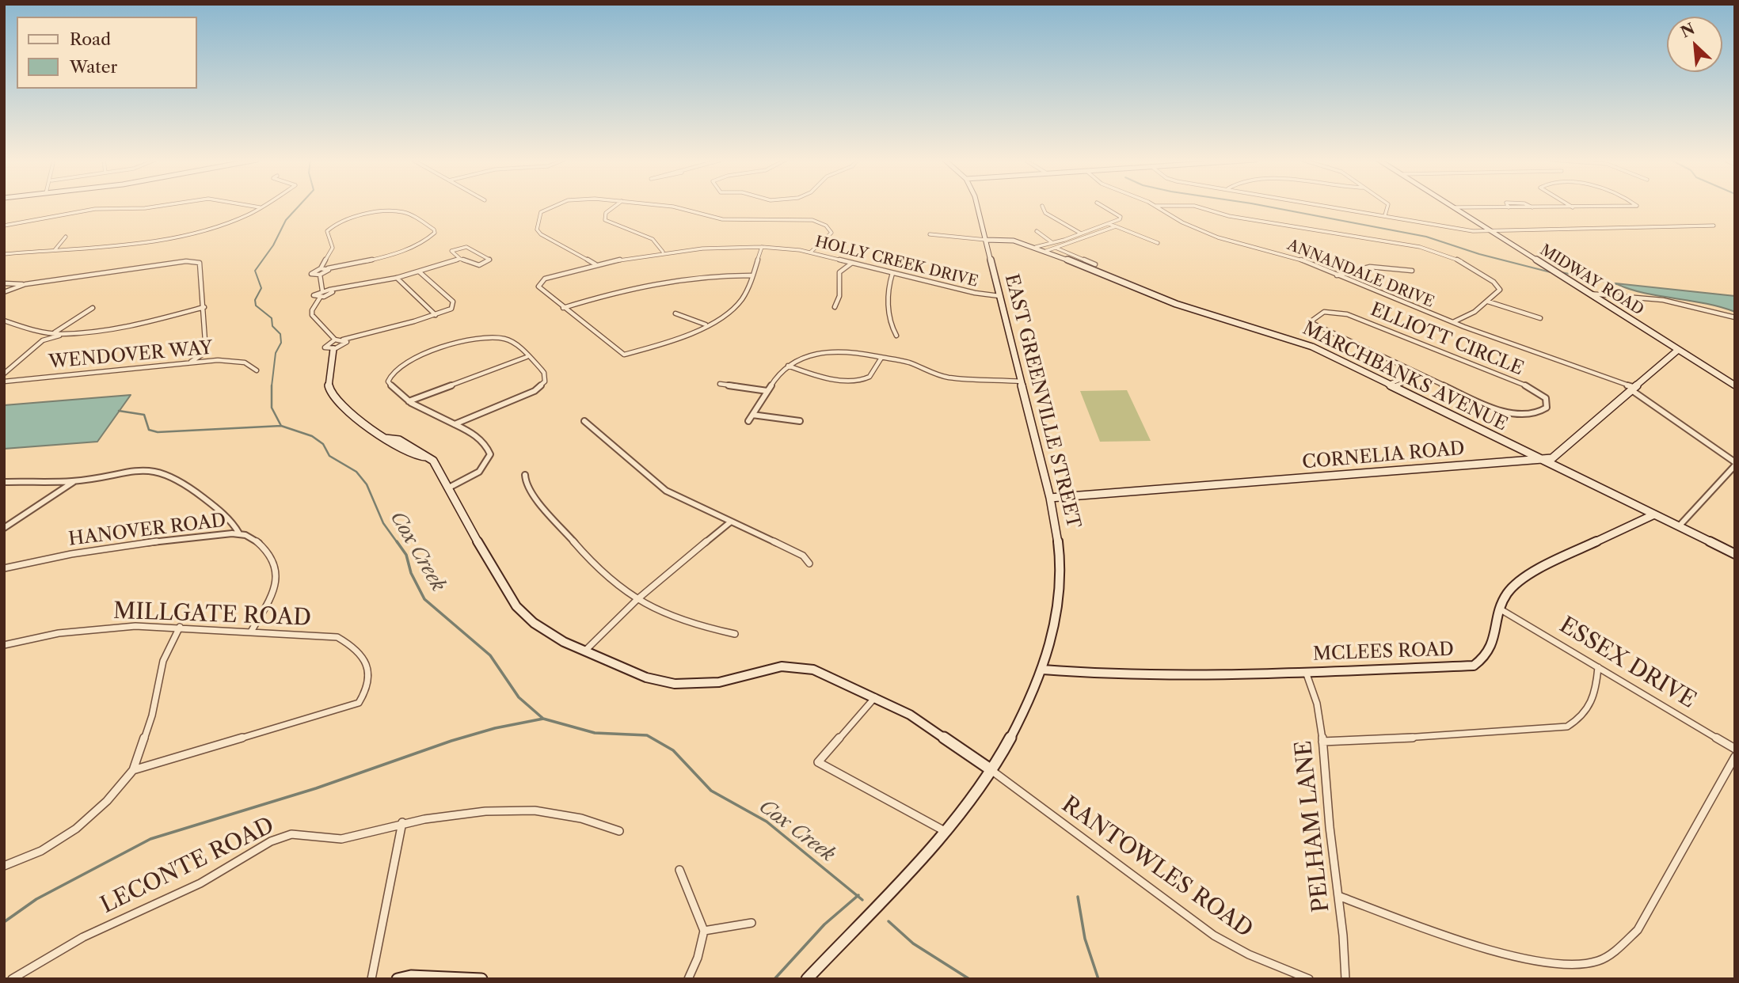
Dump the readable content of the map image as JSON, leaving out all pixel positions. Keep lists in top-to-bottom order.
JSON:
{
  "streets": {
    "street": [
      "HOLLY CREEK DRIVE",
      "ANNANDALE DRIVE",
      "MIDWAY ROAD",
      "ELLIOTT CIRCLE",
      "WENDOVER WAY",
      "MARCHBANKS AVENUE",
      "EAST GREENVILLE STREET",
      "CORNELIA ROAD",
      "HANOVER ROAD",
      "MILLGATE ROAD",
      "MCLEES ROAD",
      "ESSEX DRIVE",
      "PELHAM LANE",
      "LECONTE ROAD",
      "RANTOWLES ROAD"
    ]
  },
  "crossings": [
    ["HOLLY CREEK DRIVE", "EAST GREENVILLE STREET"],
    ["ANNANDALE DRIVE", "CORNELIA ROAD"],
    ["MIDWAY ROAD", "CORNELIA ROAD"],
    ["MARCHBANKS AVENUE", "EAST GREENVILLE STREET"],
    ["MARCHBANKS AVENUE", "CORNELIA ROAD"],
    ["MARCHBANKS AVENUE", "MCLEES ROAD"],
    ["EAST GREENVILLE STREET", "CORNELIA ROAD"],
    ["EAST GREENVILLE STREET", "MCLEES ROAD"],
    ["EAST GREENVILLE STREET", "RANTOWLES ROAD"],
    ["HANOVER ROAD", "MILLGATE ROAD"],
    ["MCLEES ROAD", "ESSEX DRIVE"],
    ["MCLEES ROAD", "PELHAM LANE"]
  ],
  "water": ["Cox Creek"],
  "legend": ["Road", "Water"],
  "north": "top left"
}
